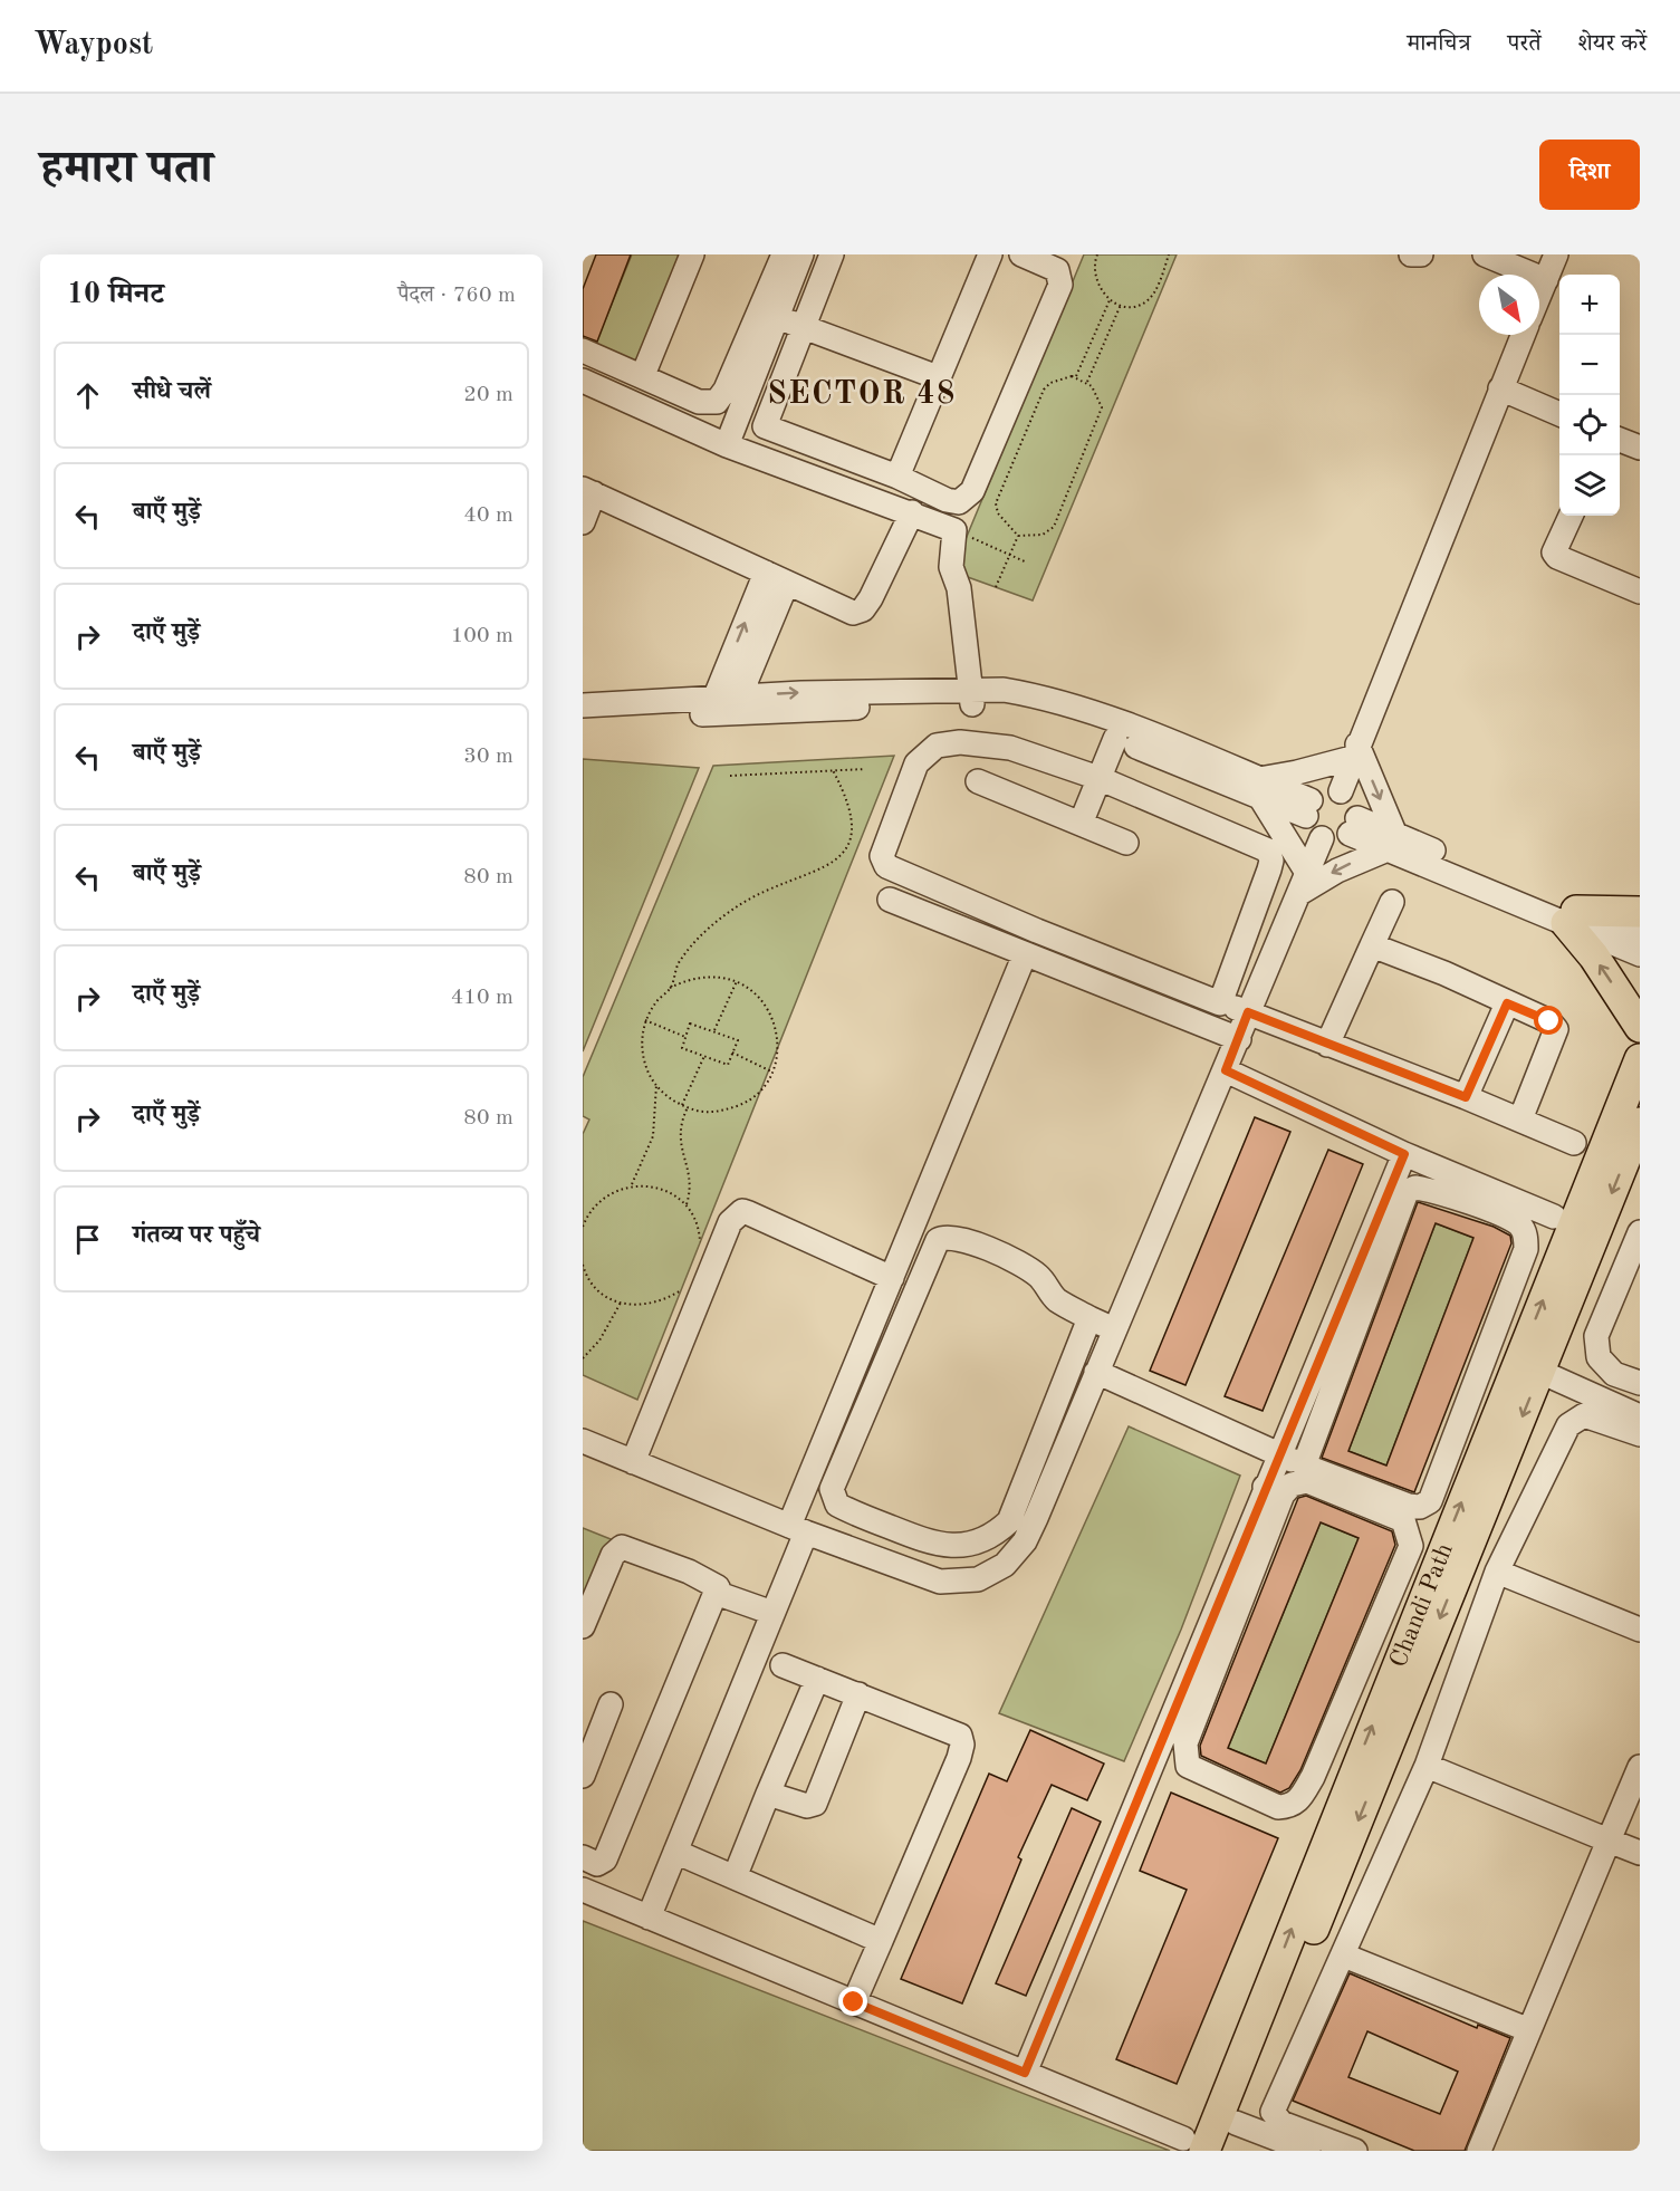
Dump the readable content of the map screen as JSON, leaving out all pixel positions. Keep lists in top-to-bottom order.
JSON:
{
  "streets": {
    "main road": ["Chandi Path"]
  },
  "districts": ["SECTOR 48"],
  "north": "bottom right",
  "page": {
    "header": "Waypost",
    "nav": ["मानचित्र", "परतें", "शेयर करें"],
    "title": "हमारा पता",
    "buttons": "दिशा",
    "heading": ["10 मिनट", "पैदल · 760 m"],
    "map_buttons": ["+", "−"],
    "list": [
      ["सीधे चलें", "20 m"],
      ["बाएँ मुड़ें", "40 m"],
      ["दाएँ मुड़ें", "100 m"],
      ["बाएँ मुड़ें", "30 m"],
      ["बाएँ मुड़ें", "80 m"],
      ["दाएँ मुड़ें", "410 m"],
      ["दाएँ मुड़ें", "80 m"],
      "गंतव्य पर पहुँचे"
    ]
  }
}
